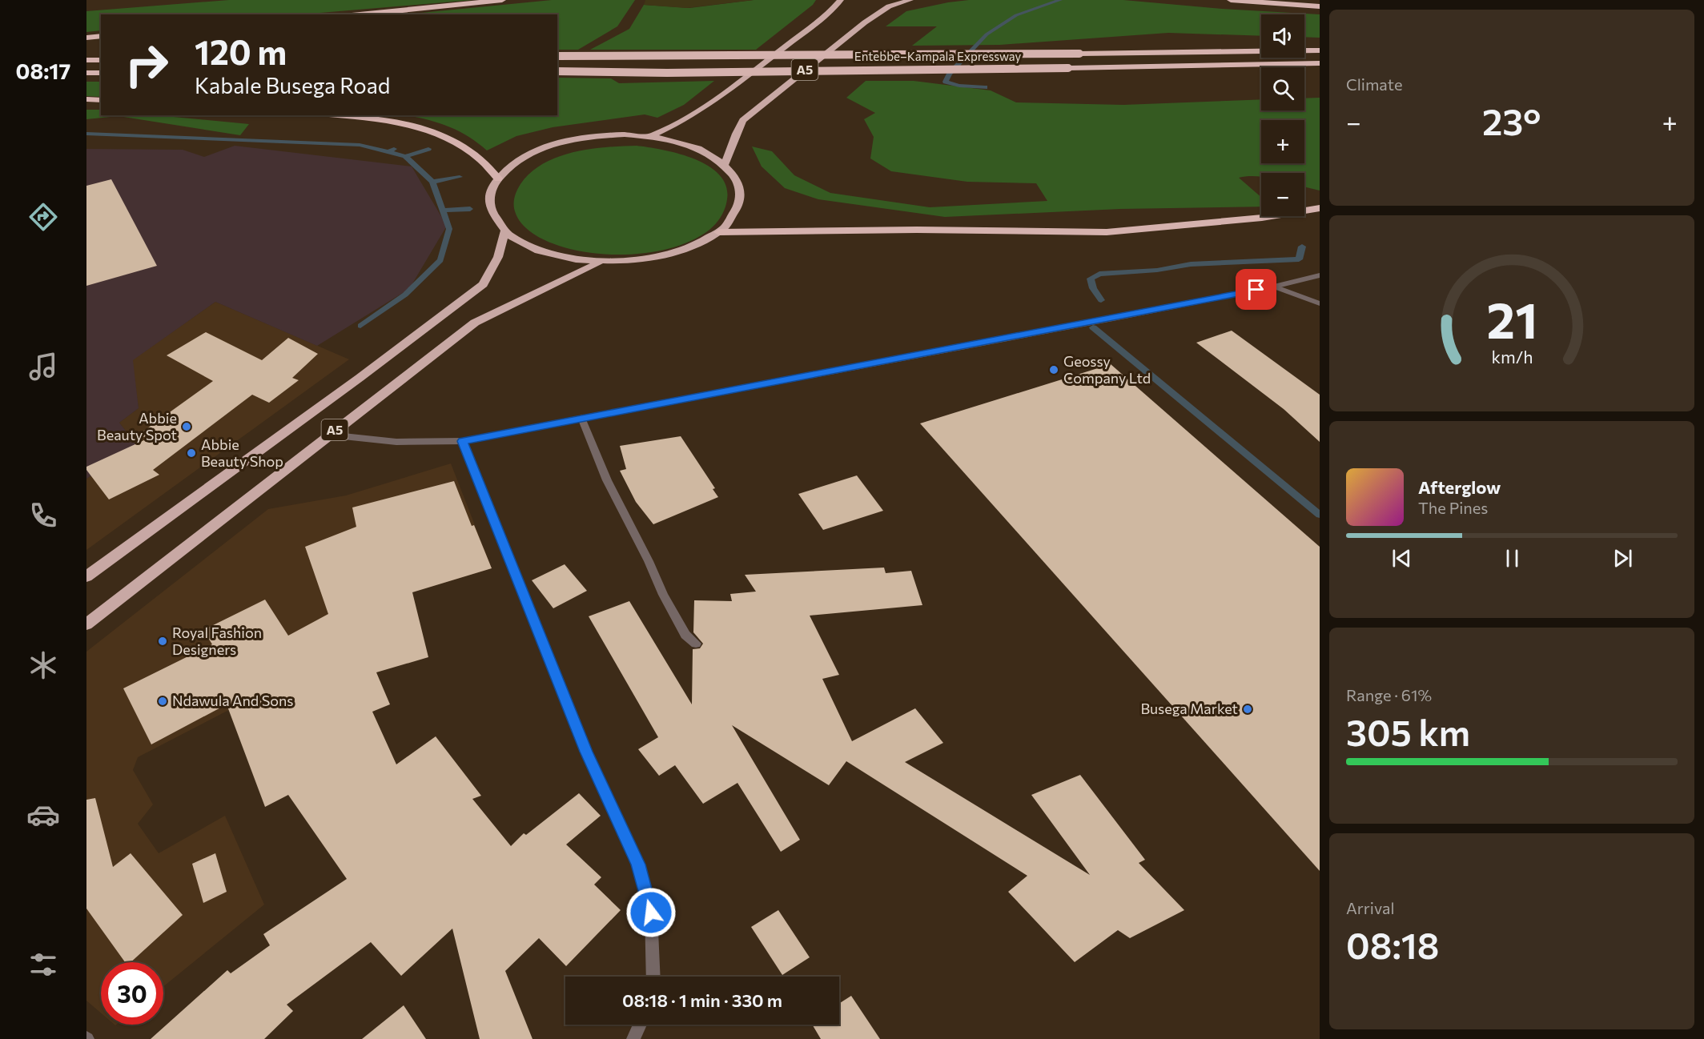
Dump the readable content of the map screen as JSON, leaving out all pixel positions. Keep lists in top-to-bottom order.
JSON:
{
  "streets": {
    "highway": ["Entebbe–Kampala Expressway", "A5"]
  },
  "places": [
    "Geossy Company Ltd",
    "Abbie Beauty Spot",
    "Abbie Beauty Shop",
    "Royal Fashion Designers",
    "Ndawula And Sons",
    "Busega Market"
  ],
  "page": {
    "tabs": "08:17",
    "tile": [
      "Climate",
      ["Range · 61%", "305 km"],
      ["Arrival", "08:18"]
    ],
    "map_buttons": ["+", "−"],
    "turn": ["120 m", "Kabale Busega Road"],
    "heat": ["−", "23°", "+"],
    "song": ["Afterglow", "The Pines"],
    "limit": "30",
    "trip": "08:18 · 1 min · 330 m",
    "gauge": ["21", "km/h"]
  }
}
